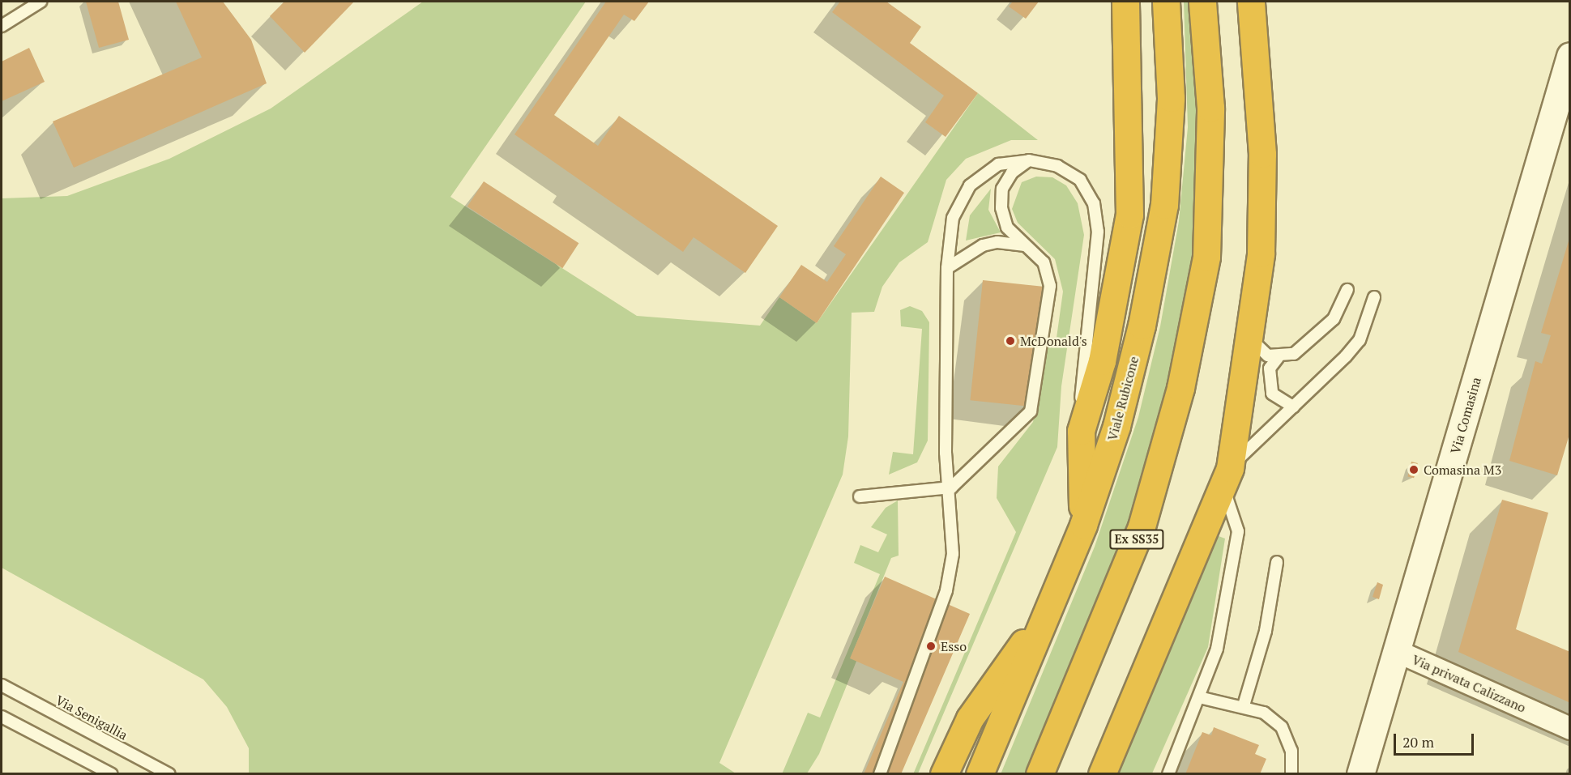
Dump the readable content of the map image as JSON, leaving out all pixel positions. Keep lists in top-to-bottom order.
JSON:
{
  "streets": {
    "highway": ["Viale Rubicone", "Ex SS35"],
    "main road": ["Via Comasina"],
    "street": ["Via privata Calizzano"],
    "lane": ["Via Senigallia"]
  },
  "crossings": [
    ["Via Comasina", "Via privata Calizzano"]
  ],
  "places": ["McDonald's", "Comasina M3", "Esso"],
  "scale_bar": "20 m"
}
